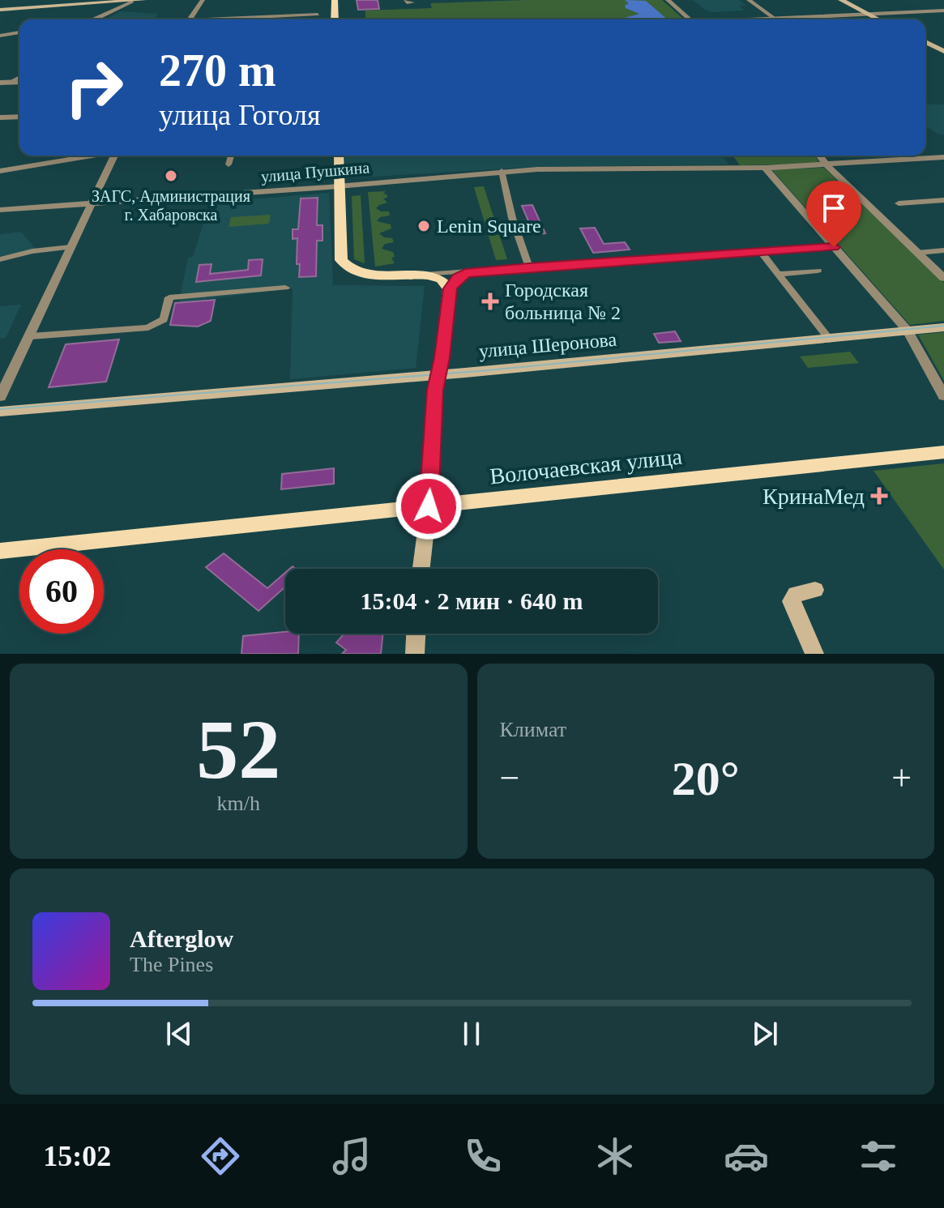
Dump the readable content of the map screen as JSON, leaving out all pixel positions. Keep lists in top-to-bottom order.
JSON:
{
  "streets": {
    "main road": ["улица Шеронова", "Волочаевская улица"],
    "street": ["улица Пушкина"]
  },
  "places": {
    "other": ["ЗАГС, Администрация г. Хабаровска", "Lenin Square"],
    "health": ["Городская больница № 2", "КринаМед"]
  },
  "page": {
    "turn": ["270 m", "улица Гоголя"],
    "limit": "60",
    "trip": "15:04 · 2 мин · 640 m",
    "tile": [
      ["52", "km/h"],
      "Климат"
    ],
    "heat": ["−", "20°", "+"],
    "song": ["Afterglow", "The Pines"],
    "tabs": "15:02"
  }
}
